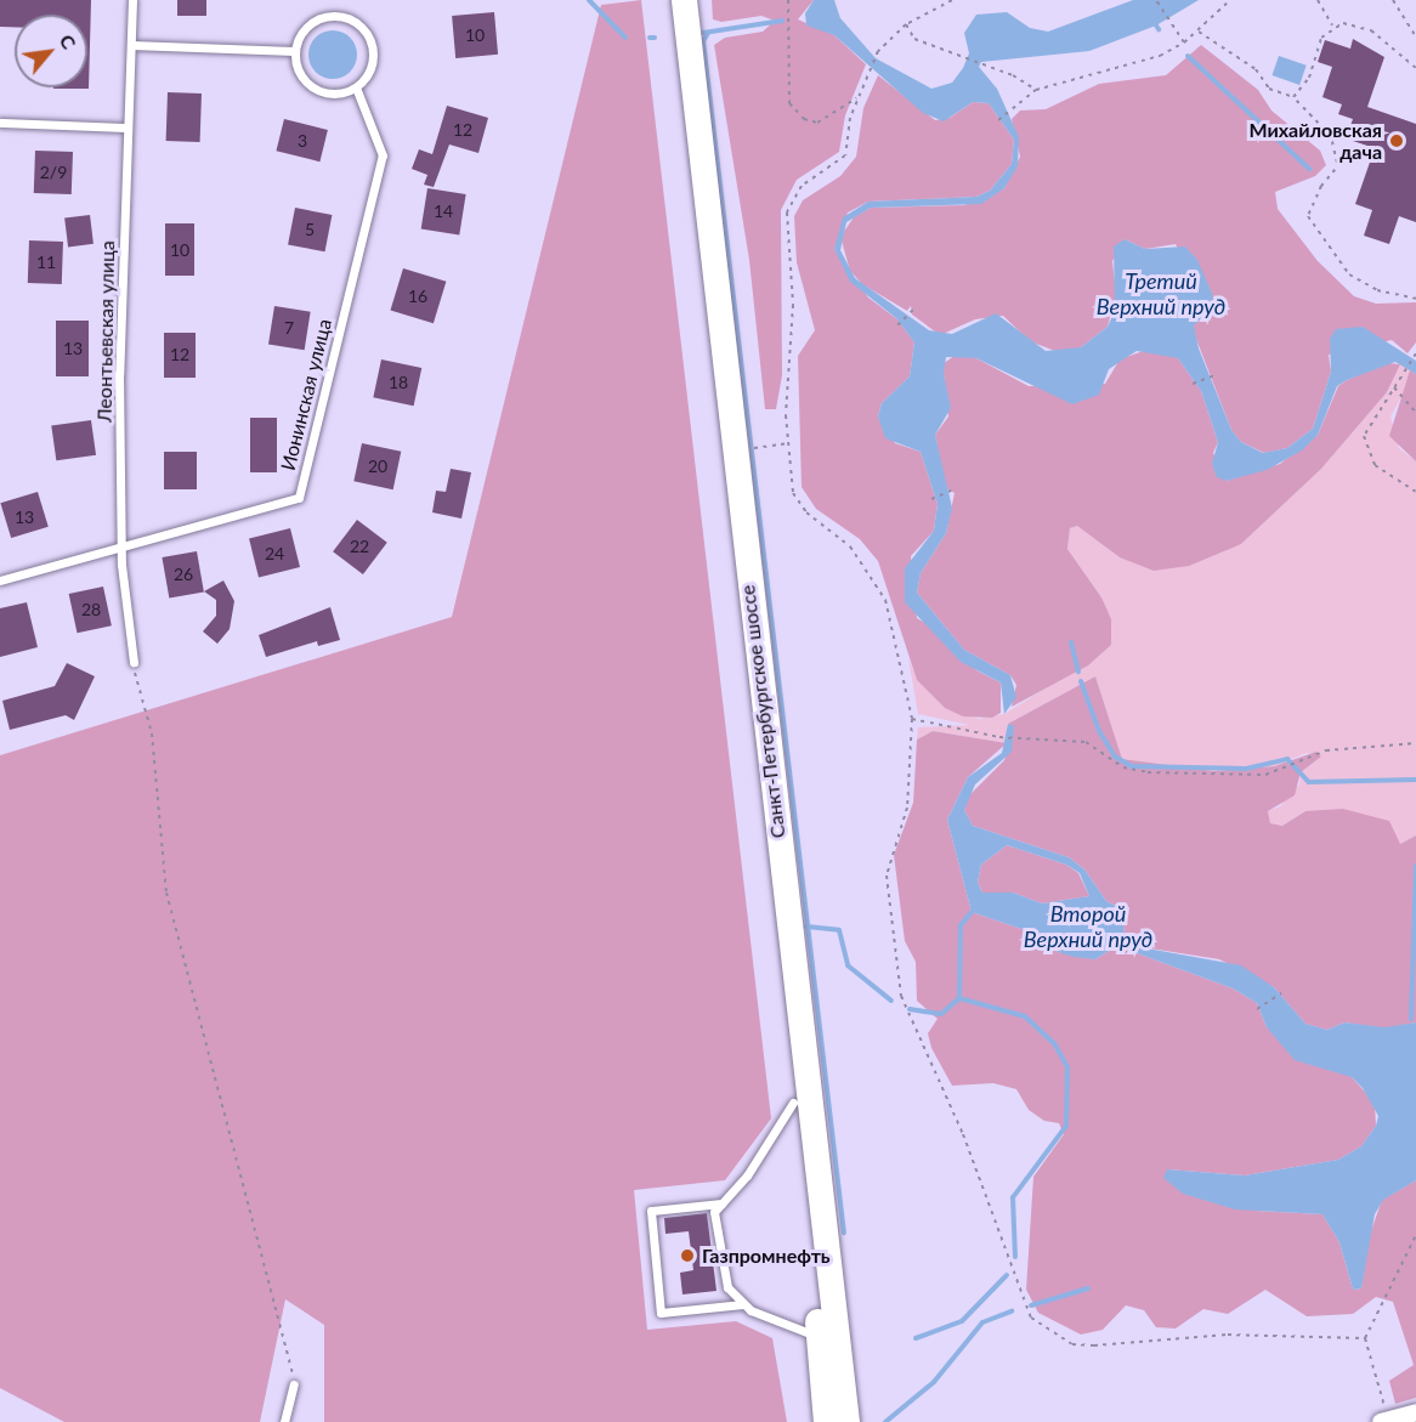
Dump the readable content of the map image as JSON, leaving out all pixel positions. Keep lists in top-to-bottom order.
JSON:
{
  "streets": {
    "main road": ["Санкт-Петербургское шоссе"],
    "lane": ["Леонтьевская улица", "Ионинская улица"]
  },
  "crossings": [
    ["Леонтьевская улица", "Ионинская улица"]
  ],
  "water": ["Третий Верхний пруд", "Второй Верхний пруд"],
  "places": ["Михайловская дача", "Газпромнефть"],
  "house_numbers": [
    "10",
    "12",
    "3",
    "2/9",
    "14",
    "5",
    "10",
    "11",
    "16",
    "7",
    "13",
    "12",
    "18",
    "20",
    "13",
    "22",
    "24",
    "26",
    "28"
  ],
  "north": "top right"
}
